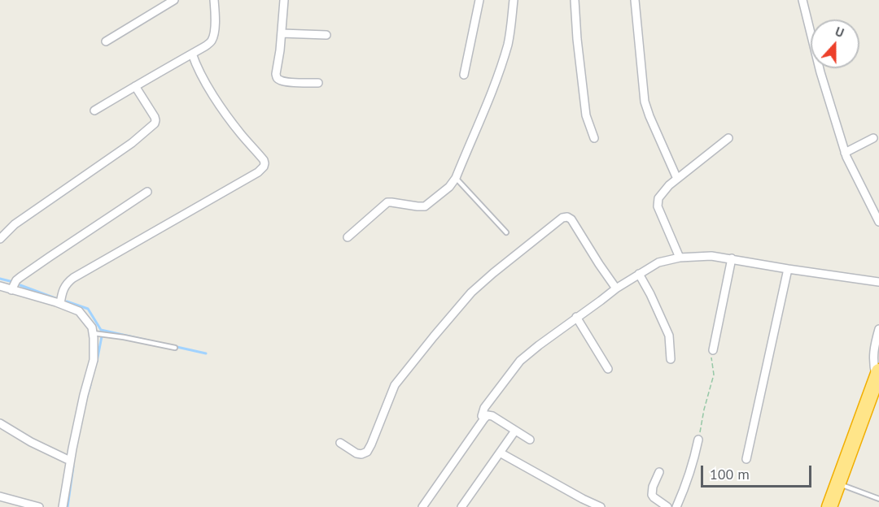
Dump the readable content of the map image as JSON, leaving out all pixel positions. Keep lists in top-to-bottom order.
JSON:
{
  "scale_bar": "100 m",
  "north": "top"
}
